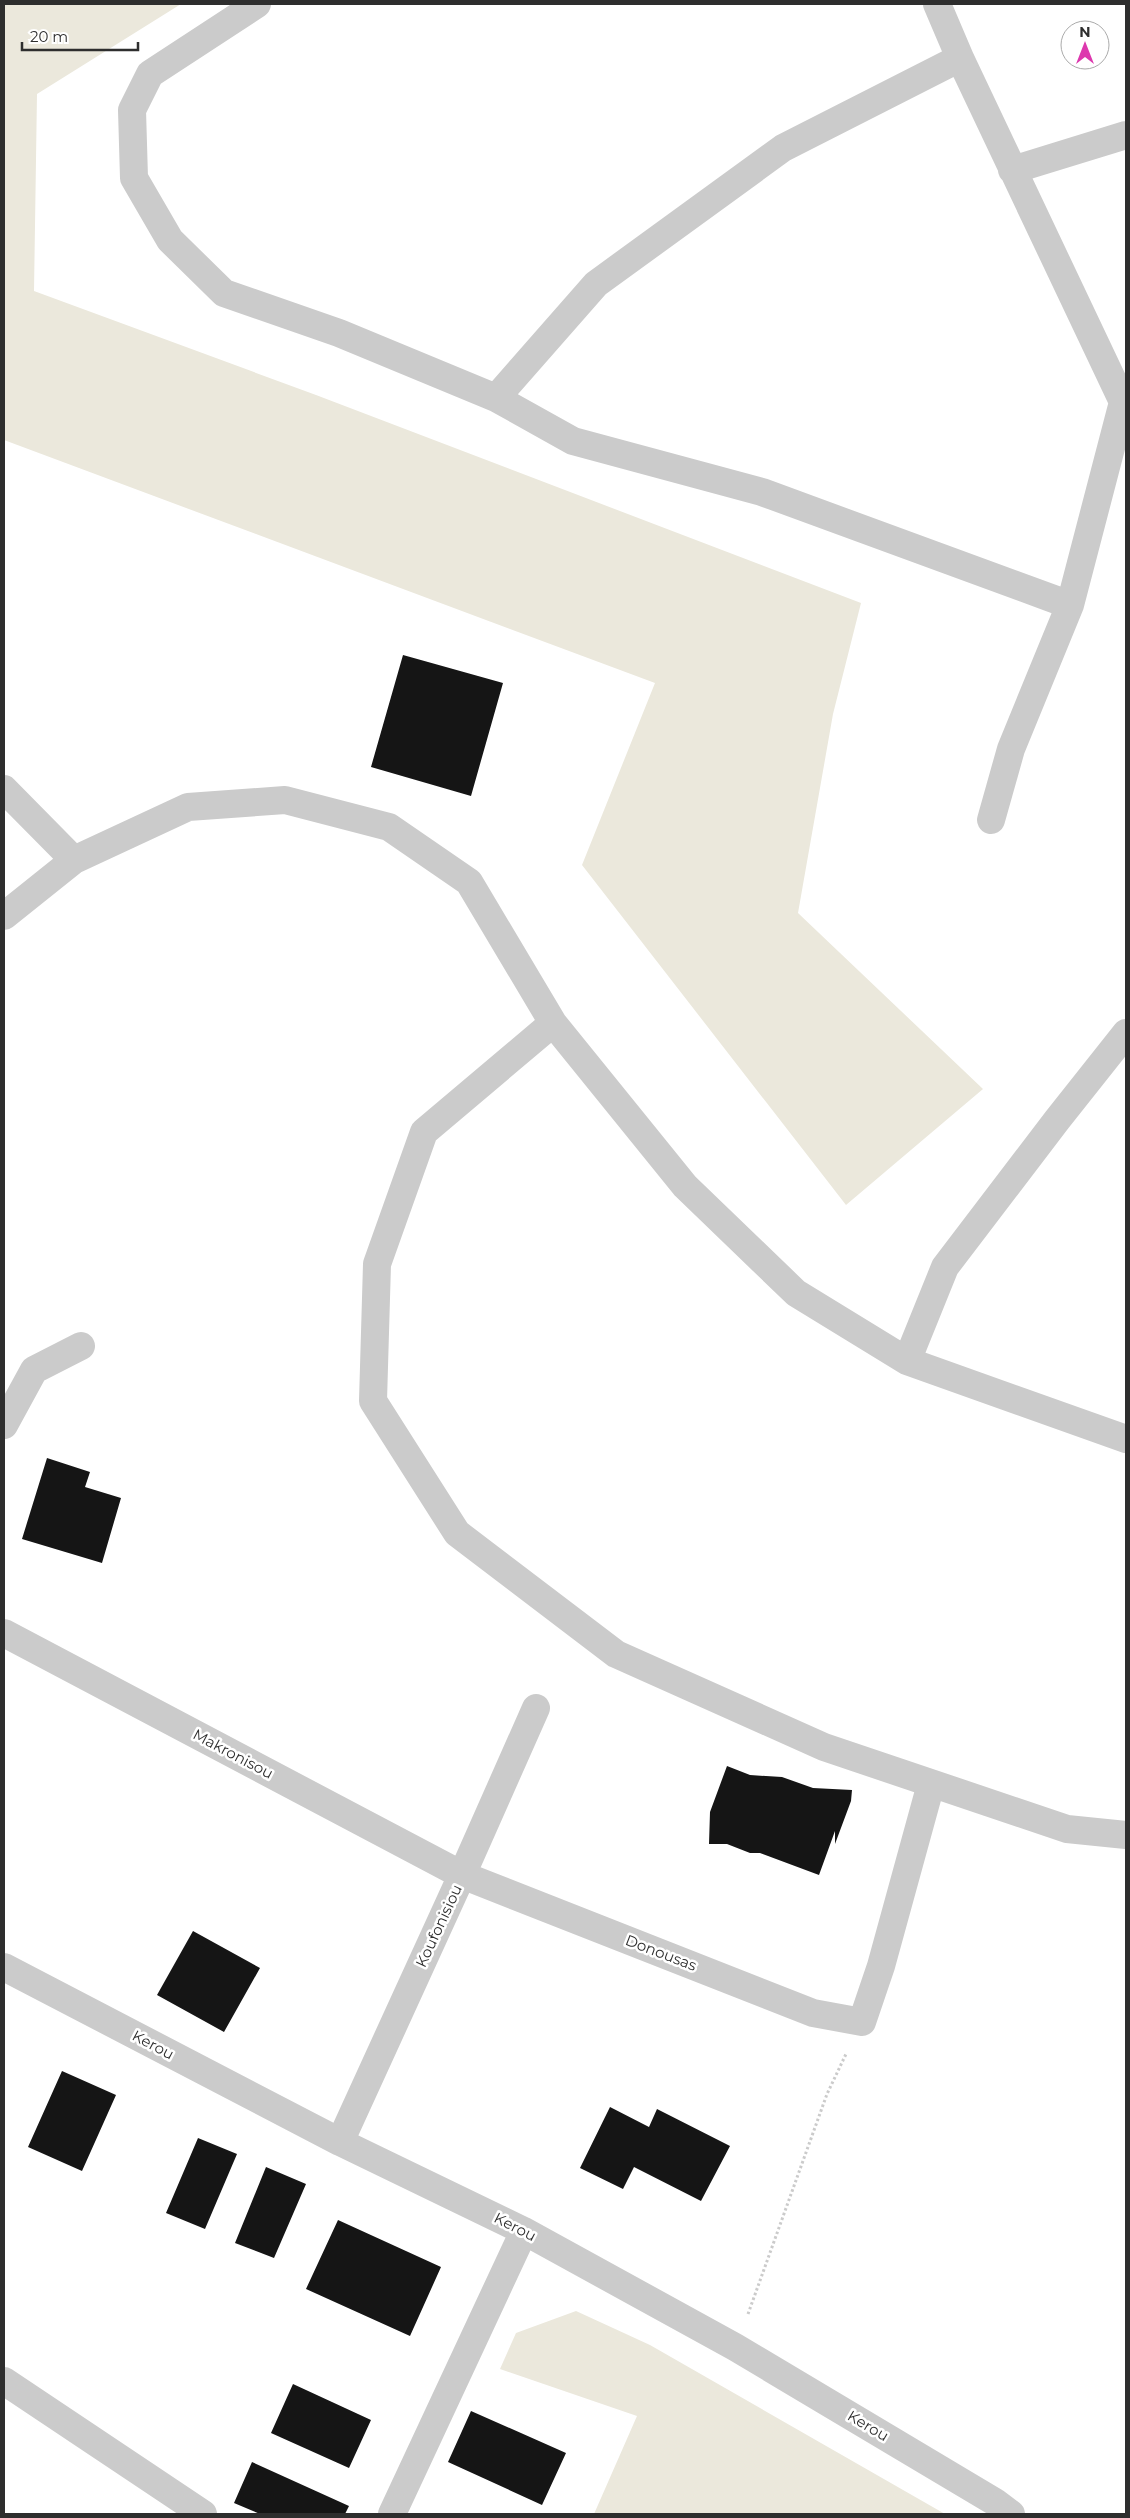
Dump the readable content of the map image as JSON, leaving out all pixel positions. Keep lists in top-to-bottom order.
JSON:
{
  "streets": {
    "street": [
      "Makronisou",
      "Koufonisiou",
      "Donousas",
      "Kerou"
    ]
  },
  "crossings": [
    ["Makronisou", "Koufonisiou"],
    ["Makronisou", "Donousas"],
    ["Koufonisiou", "Donousas"],
    ["Koufonisiou", "Kerou"]
  ],
  "scale_bar": "20 m",
  "north": "top"
}
